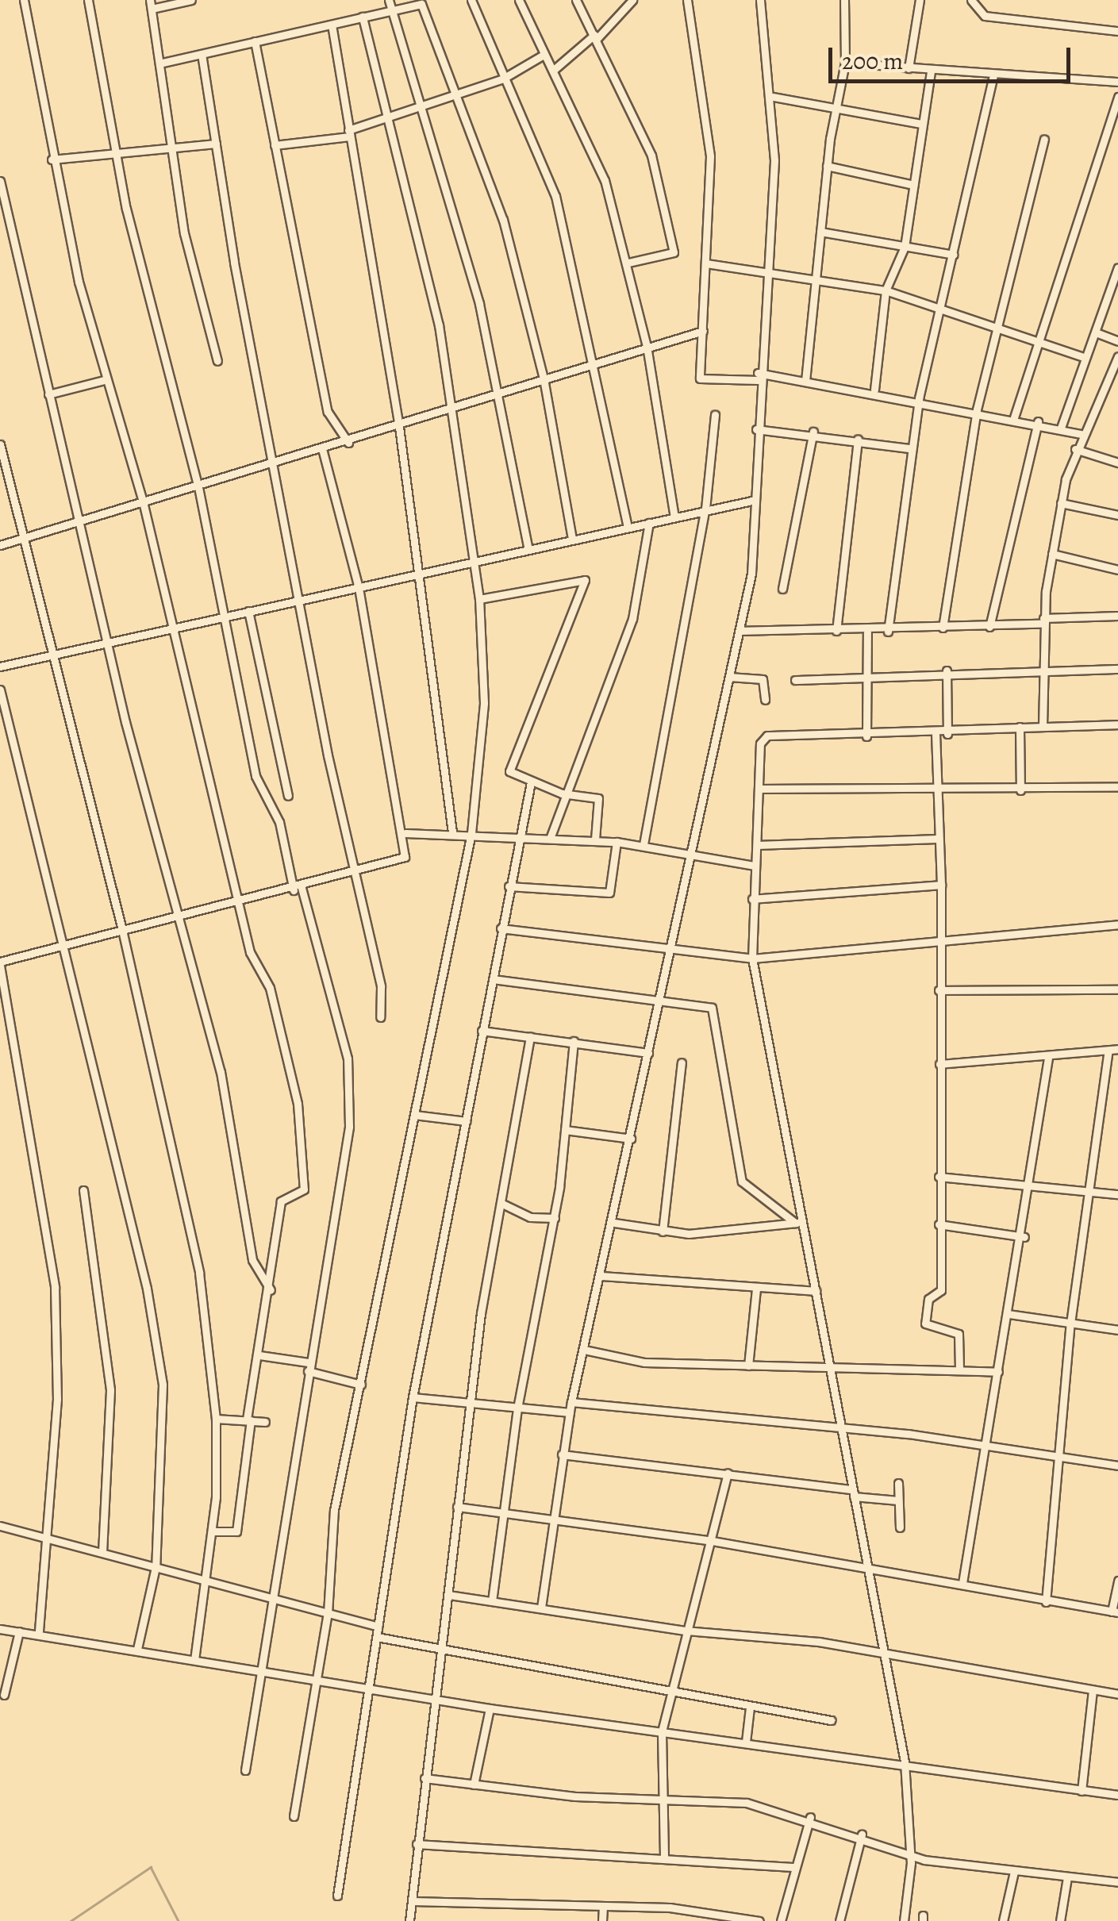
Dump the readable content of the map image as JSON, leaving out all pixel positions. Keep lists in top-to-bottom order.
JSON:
{
  "scale_bar": "200 m"
}
